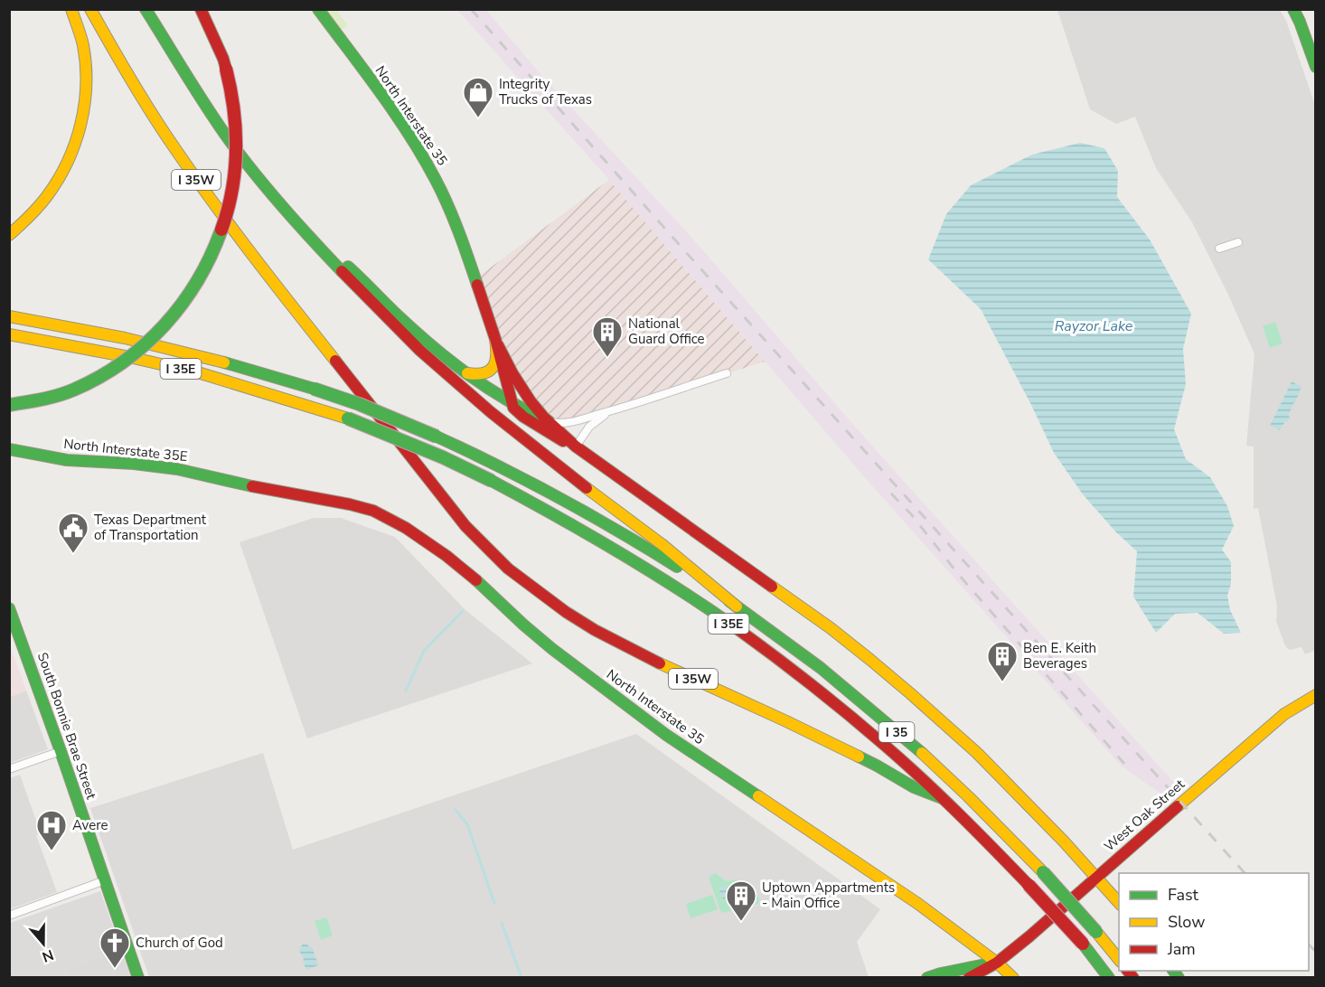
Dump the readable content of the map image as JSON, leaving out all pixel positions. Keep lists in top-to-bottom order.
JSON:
{
  "streets": {
    "main road": [
      "North Interstate 35",
      "I 35W",
      "I 35E",
      "North Interstate 35E",
      "South Bonnie Brae Street",
      "I 35",
      "West Oak Street"
    ]
  },
  "crossings": [
    ["North Interstate 35", "North Interstate 35E"],
    ["North Interstate 35", "West Oak Street"],
    ["I 35W", "I 35E"],
    ["I 35E", "I 35"]
  ],
  "water": ["Rayzor Lake"],
  "places": {
    "shop": ["Integrity Trucks of Texas"],
    "building": ["National Guard Office", "Ben E. Keith Beverages", "Uptown Appartments - Main Office"],
    "public building": ["Texas Department of Transportation"],
    "hospital": ["Avere"],
    "church": ["Church of God"]
  },
  "legend": ["Fast", "Slow", "Jam"],
  "north": "bottom"
}
